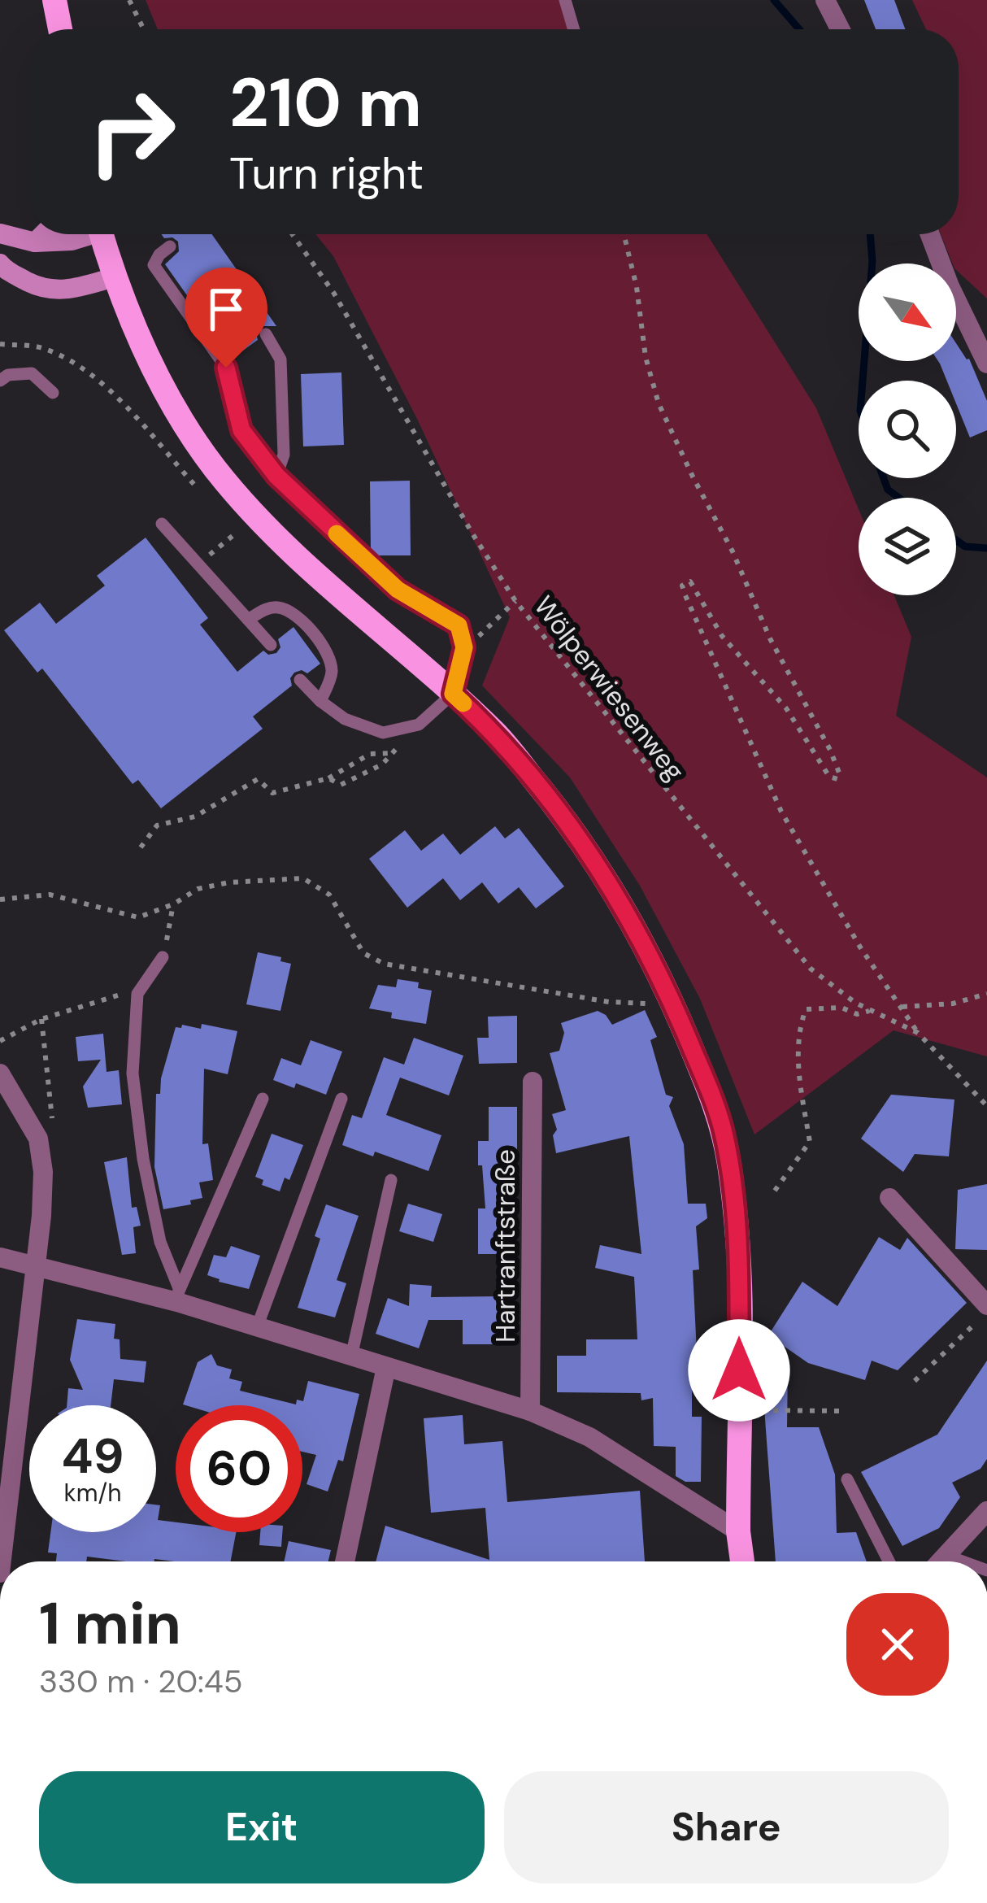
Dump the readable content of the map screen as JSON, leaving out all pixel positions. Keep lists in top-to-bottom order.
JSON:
{
  "streets": {
    "street": ["Hartranftstraße"],
    "path": ["Wölperwiesenweg"]
  },
  "north": "bottom right",
  "page": {
    "turn": ["210 m", "Turn right"],
    "speed": "49 km/h",
    "limit": "60",
    "heading": ["1 min", "330 m · 20:45"],
    "buttons": ["Exit", "Share"]
  }
}
